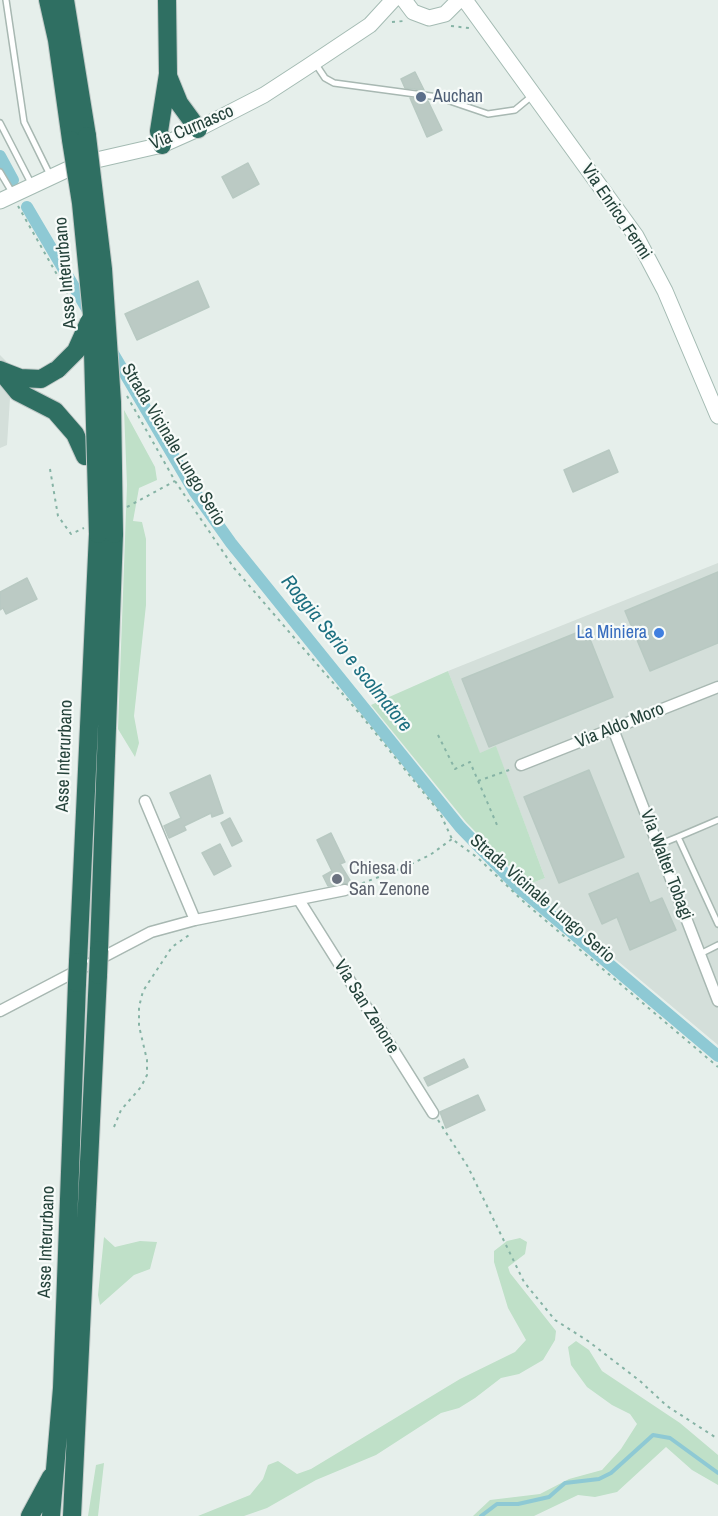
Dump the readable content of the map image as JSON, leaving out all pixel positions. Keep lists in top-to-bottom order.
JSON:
{
  "streets": {
    "highway": ["Asse Interurbano"],
    "street": [
      "Via Curnasco",
      "Via Enrico Fermi",
      "Via Aldo Moro",
      "Via Walter Tobagi",
      "Via San Zenone"
    ],
    "path": ["Strada Vicinale Lungo Serio"]
  },
  "crossings": [
    ["Via Aldo Moro", "Via Walter Tobagi"]
  ],
  "water": ["Roggia Serio e scolmatore"],
  "places": ["Auchan", "La Miniera", "Chiesa di San Zenone"]
}
